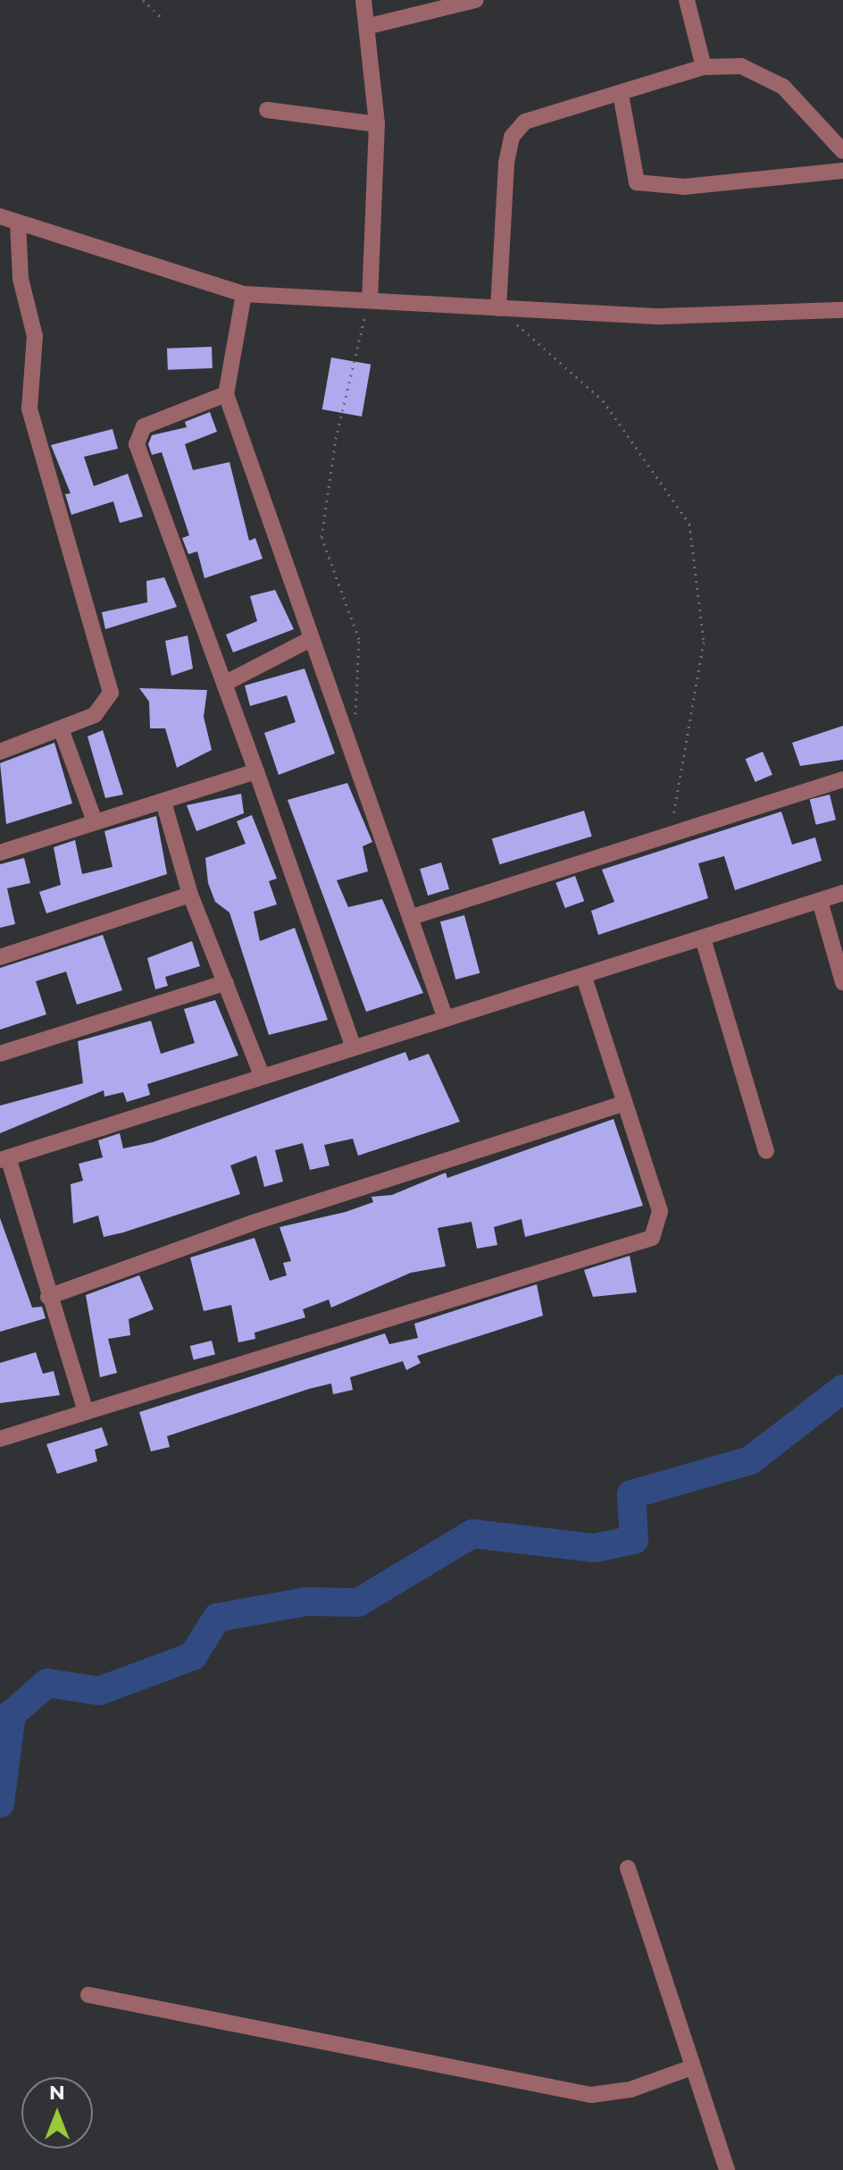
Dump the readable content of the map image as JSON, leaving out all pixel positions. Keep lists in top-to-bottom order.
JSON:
{
  "north": "top"
}
